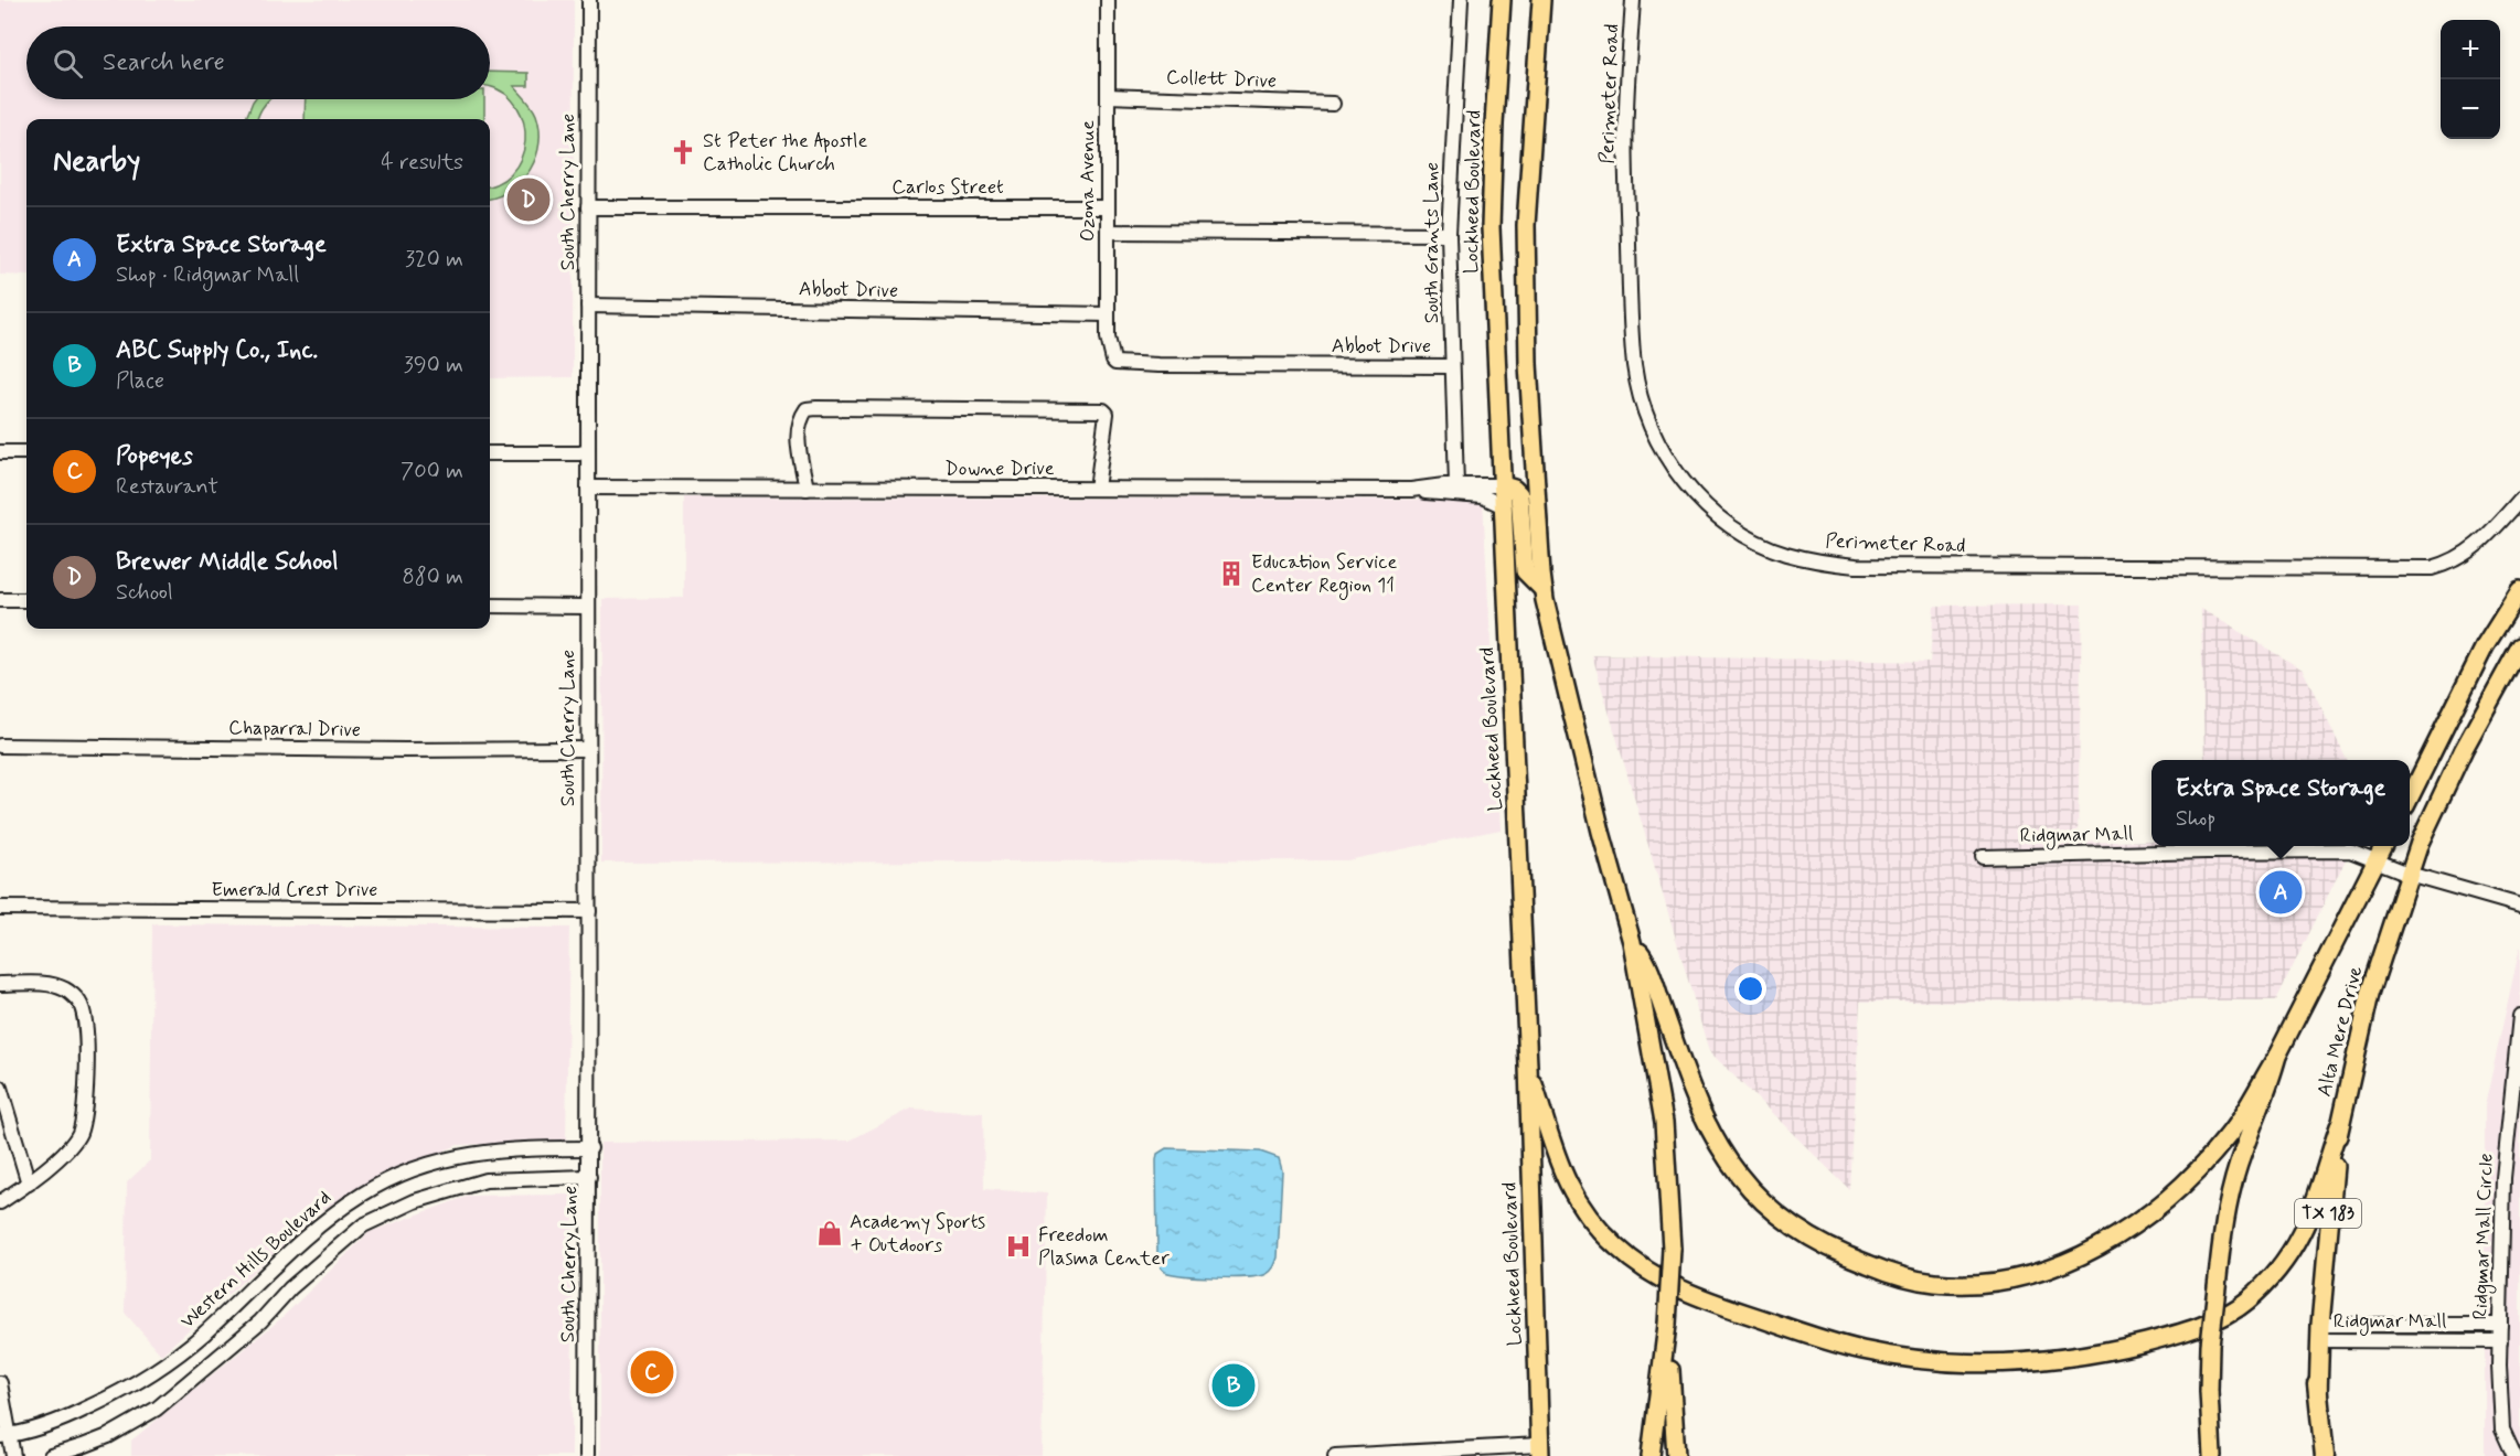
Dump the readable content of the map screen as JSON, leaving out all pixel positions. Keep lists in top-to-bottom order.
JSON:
{
  "streets": {
    "main road": ["Lockheed Boulevard", "Alta Mere Drive", "TX 183"],
    "street": [
      "Collett Drive",
      "Perimeter Road",
      "Ozona Avenue",
      "Carlos Street",
      "South Cherry Lane",
      "South Grants Lane",
      "Abbot Drive",
      "Downe Drive",
      "Chaparral Drive",
      "Ridgmar Mall",
      "Emerald Crest Drive",
      "Ridgmar Mall Circle",
      "Western Hills Boulevard"
    ]
  },
  "crossings": [
    ["Collett Drive", "Ozona Avenue"],
    ["Ozona Avenue", "Carlos Street"],
    ["Ozona Avenue", "Abbot Drive"],
    ["Carlos Street", "South Cherry Lane"],
    ["South Cherry Lane", "Abbot Drive"],
    ["South Cherry Lane", "Downe Drive"],
    ["South Cherry Lane", "Chaparral Drive"],
    ["South Cherry Lane", "Emerald Crest Drive"],
    ["South Cherry Lane", "Western Hills Boulevard"],
    ["Lockheed Boulevard", "Downe Drive"],
    ["South Grants Lane", "Abbot Drive"],
    ["South Grants Lane", "Downe Drive"],
    ["Ridgmar Mall", "Alta Mere Drive"],
    ["Ridgmar Mall", "Ridgmar Mall Circle"]
  ],
  "places": {
    "church": ["St Peter the Apostle Catholic Church"],
    "building": ["Education Service Center Region 11"],
    "shop": ["Academy Sports + Outdoors"],
    "hospital": ["Freedom Plasma Center"]
  },
  "page": {
    "map_buttons": ["+", "−"],
    "search": "Search here",
    "heading": ["Nearby", "4 results"],
    "pins": [
      "D",
      "A",
      "C",
      "B"
    ],
    "list": [
      {
        "mark": "A",
        "name": "Extra Space Storage",
        "note": "Shop · Ridgmar Mall",
        "value": "320 m"
      },
      {
        "mark": "B",
        "name": "ABC Supply Co., Inc.",
        "note": "Place",
        "value": "390 m"
      },
      {
        "mark": "C",
        "name": "Popeyes",
        "note": "Restaurant",
        "value": "700 m"
      },
      {
        "mark": "D",
        "name": "Brewer Middle School",
        "note": "School",
        "value": "880 m"
      }
    ],
    "popup": ["Extra Space Storage", "Shop"]
  }
}
